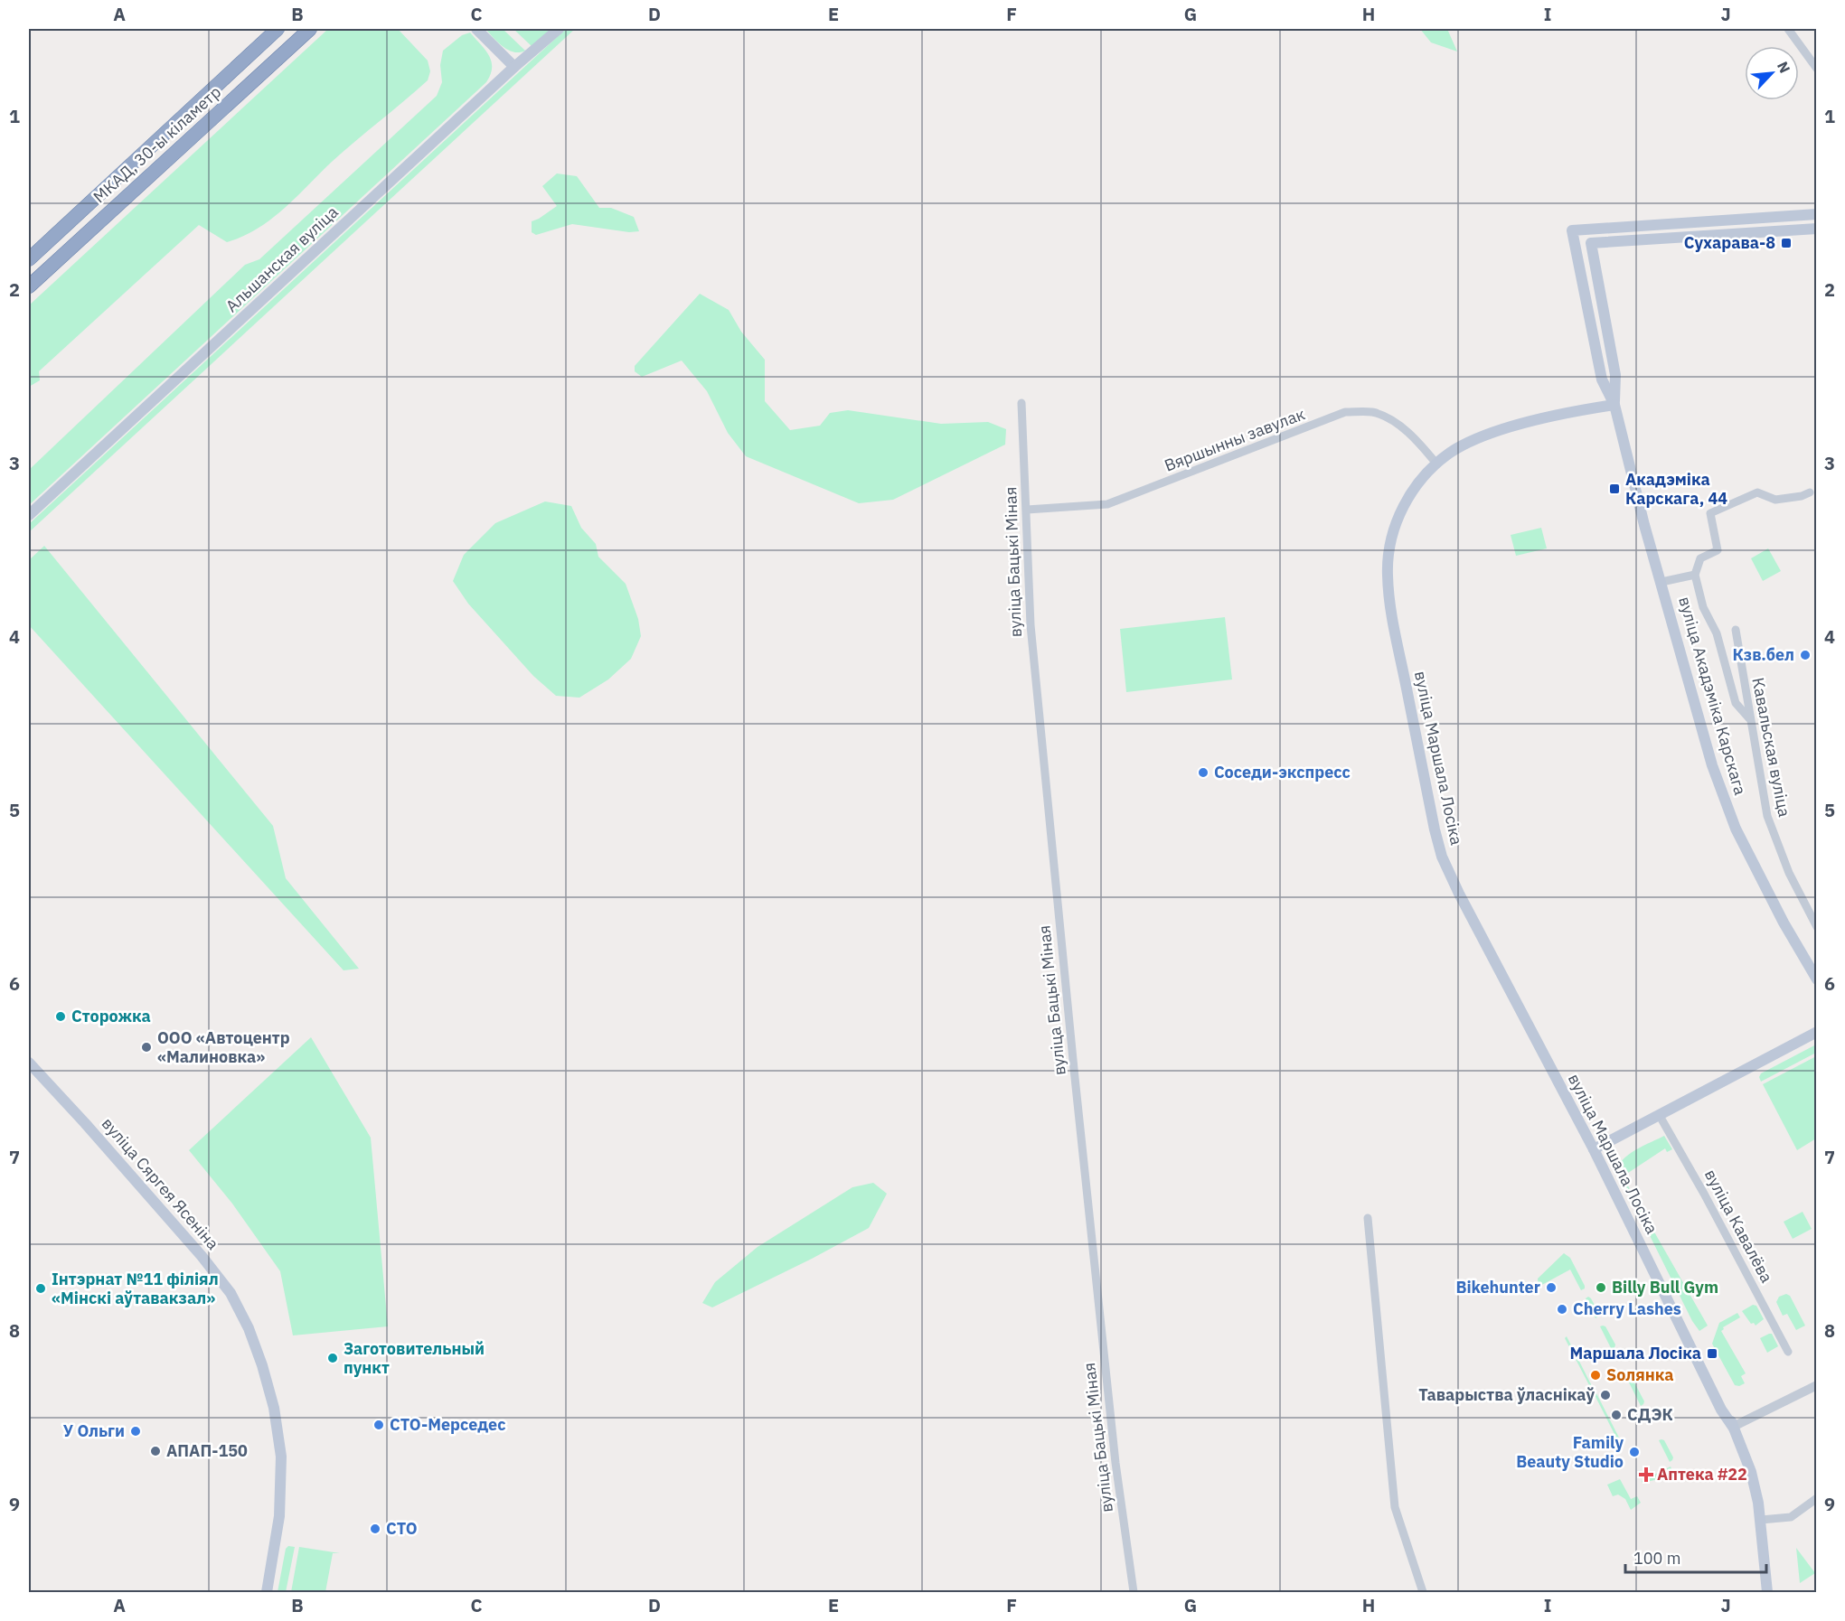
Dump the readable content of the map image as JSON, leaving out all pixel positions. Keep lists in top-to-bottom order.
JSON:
{
  "streets": {
    "highway": ["МКАД, 30-ы кіламетр"],
    "main road": [
      "Альшанская вуліца",
      "вуліца Акадэміка Карскага",
      "вуліца Маршала Лосіка",
      "вуліца Сяргея Ясеніна"
    ],
    "street": [
      "Вяршынны завулак",
      "вуліца Бацькі Міная",
      "Кавальская вуліца",
      "вуліца Кавалёва"
    ]
  },
  "crossings": [
    ["Вяршынны завулак", "вуліца Бацькі Міная"],
    ["Вяршынны завулак", "вуліца Маршала Лосіка"],
    ["вуліца Акадэміка Карскага", "вуліца Маршала Лосіка"]
  ],
  "places": {
    "transit": ["Сухарава-8", "Акадэміка Карскага, 44", "Маршала Лосіка"],
    "other": [
      "Кзв.бел",
      "Соседи-экспресс",
      "Сторожка",
      "ООО «Автоцентр «Малиновка»",
      "Bikehunter",
      "Billy Bull Gym",
      "Інтэрнат №11 філіял «Мінскі аўтавакзал»",
      "Cherry Lashes",
      "Заготовительный пункт",
      "Sолянка",
      "Таварыства ўласнікаў",
      "СДЭК",
      "СТО-Мерседес",
      "У Ольги",
      "АПАП-150",
      "Family Beauty Studio",
      "СТО"
    ],
    "health": ["Аптека #22"]
  },
  "scale_bar": "100 m",
  "north": "top right",
  "grid": {
    "columns": [
      "A",
      "B",
      "C",
      "D",
      "E",
      "F",
      "G",
      "H",
      "I",
      "J"
    ],
    "rows": [
      "1",
      "2",
      "3",
      "4",
      "5",
      "6",
      "7",
      "8",
      "9"
    ]
  }
}
